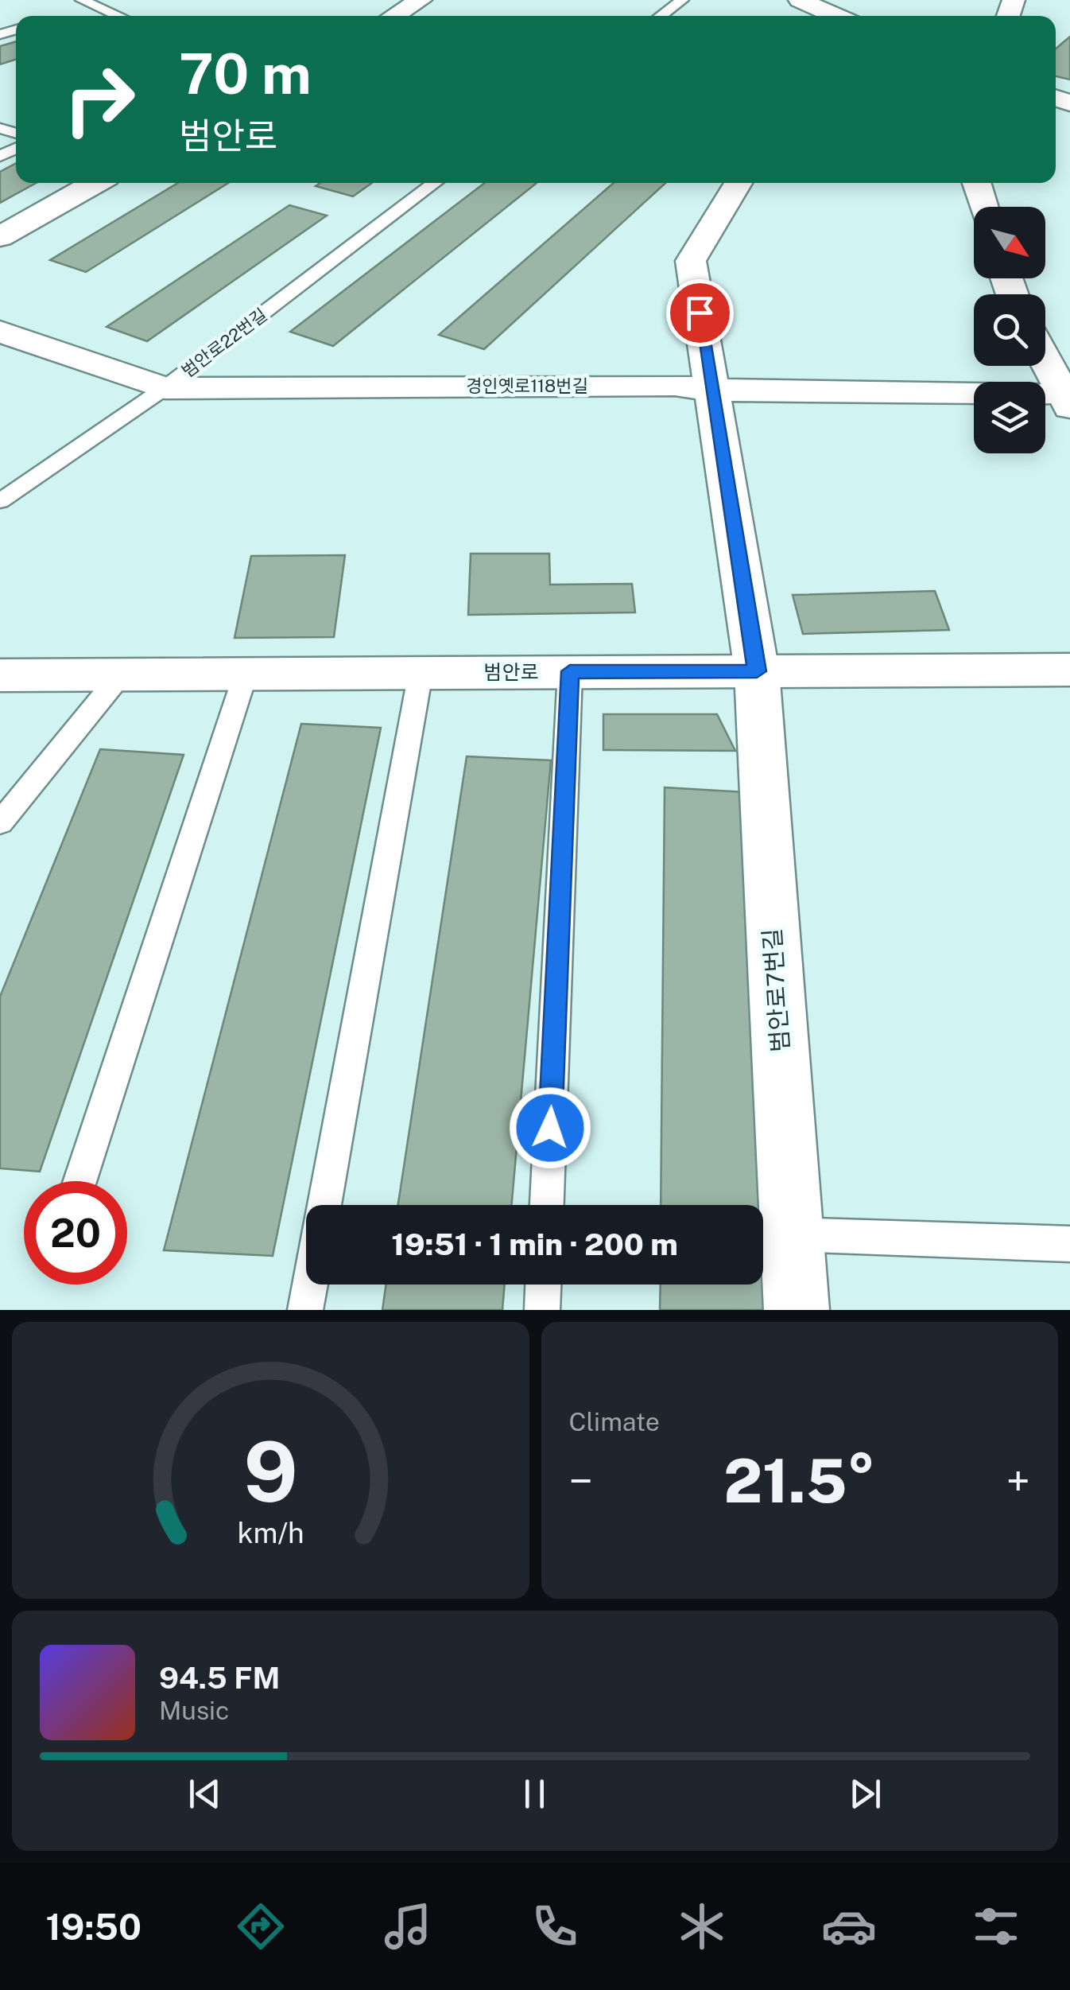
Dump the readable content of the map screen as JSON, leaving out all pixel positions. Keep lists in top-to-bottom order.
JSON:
{
  "streets": {
    "street": ["경인옛로118번길", "범안로", "범안로7번길"],
    "lane": ["범안로22번길"]
  },
  "crossings": [
    ["범안로22번길", "경인옛로118번길"],
    ["경인옛로118번길", "범안로7번길"],
    ["범안로", "범안로7번길"]
  ],
  "north": "bottom right",
  "page": {
    "turn": ["70 m", "범안로"],
    "limit": "20",
    "trip": "19:51 · 1 min · 200 m",
    "tile": "Climate",
    "heat": ["−", "21.5°", "+"],
    "song": ["94.5 FM", "Music"],
    "tabs": "19:50",
    "gauge": ["9", "km/h"]
  }
}
